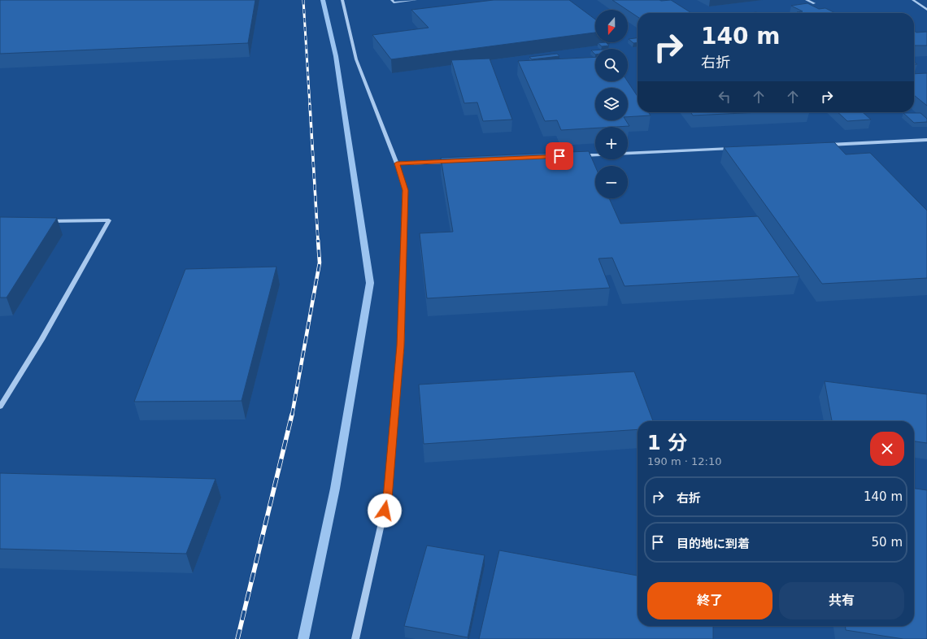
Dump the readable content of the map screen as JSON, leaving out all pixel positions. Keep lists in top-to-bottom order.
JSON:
{
  "north": "bottom",
  "page": {
    "map_buttons": ["+", "−"],
    "turn": ["140 m", "右折"],
    "heading": ["1 分", "190 m · 12:10"],
    "list": [
      {
        "name": "右折",
        "value": "140 m"
      },
      {
        "name": "目的地に到着",
        "value": "50 m"
      }
    ],
    "buttons": ["終了", "共有"]
  }
}
